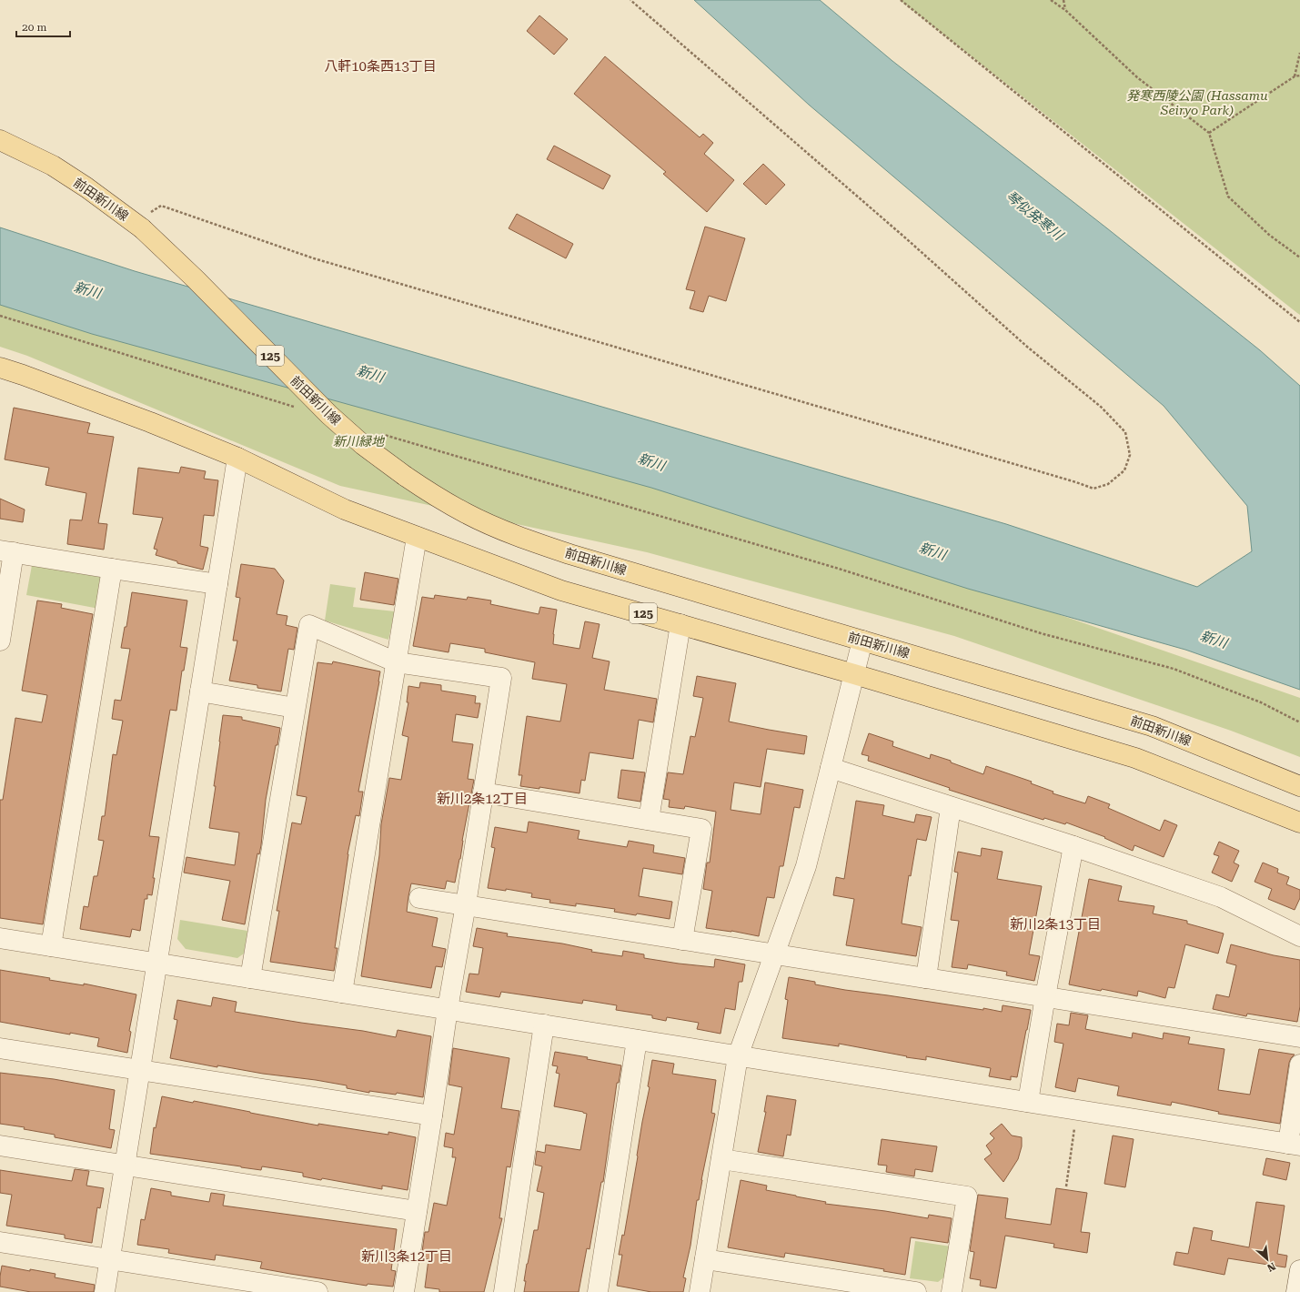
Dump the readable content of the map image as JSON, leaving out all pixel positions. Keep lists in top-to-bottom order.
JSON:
{
  "streets": {
    "main road": ["前田新川線", "125"]
  },
  "districts": [
    "八軒10条西13丁目",
    "新川2条12丁目",
    "新川2条13丁目",
    "新川3条12丁目"
  ],
  "water": ["琴似発寒川", "新川"],
  "parks": ["発寒西陵公園 (Hassamu Seiryo Park)", "新川緑地"],
  "scale_bar": "20 m",
  "north": "bottom right"
}
